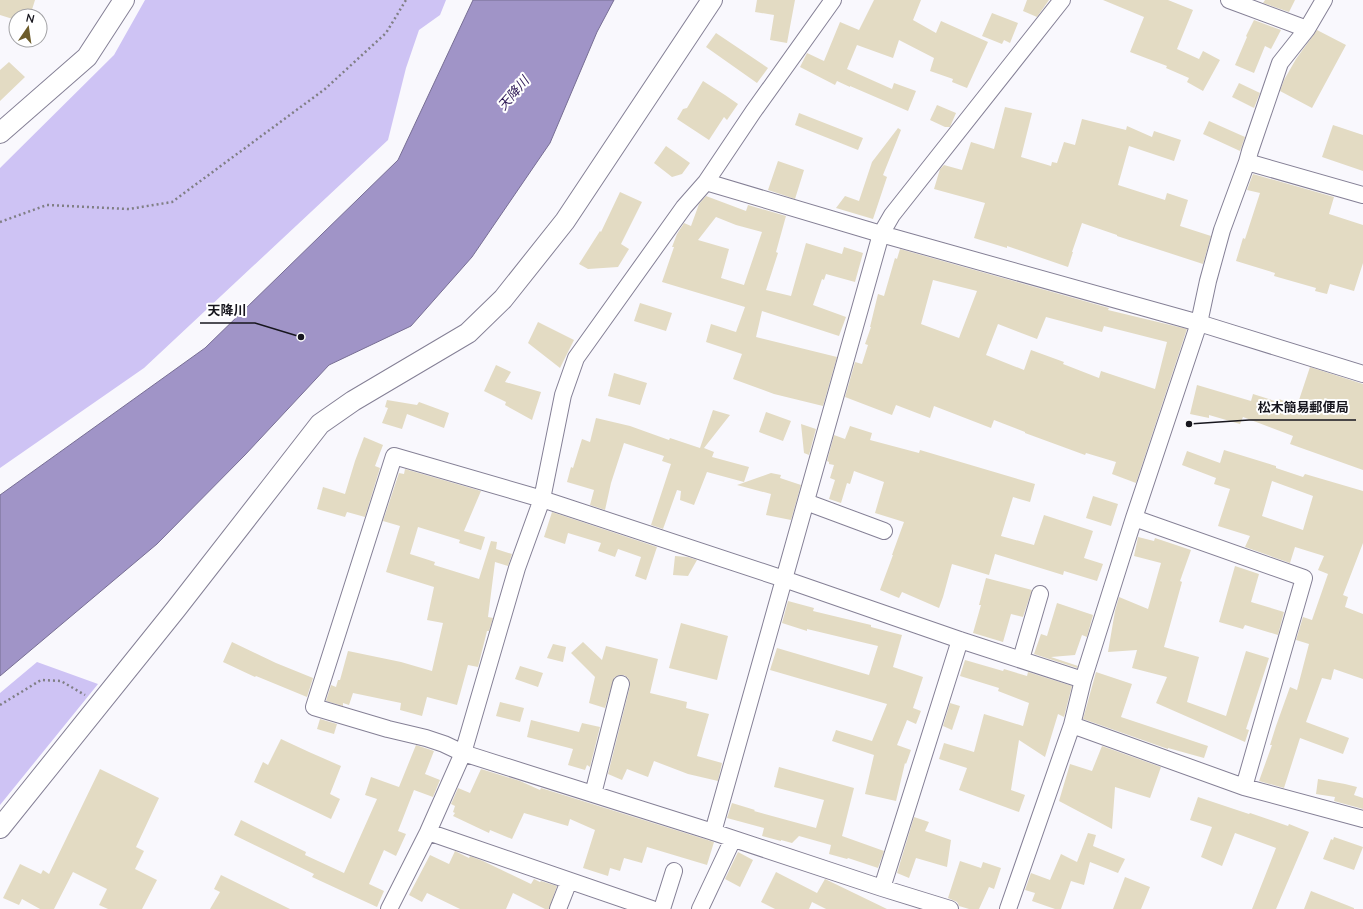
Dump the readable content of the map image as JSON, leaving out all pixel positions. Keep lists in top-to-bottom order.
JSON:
{
  "water": ["天降川"],
  "places": ["天降川", "松木簡易郵便局"],
  "north": "top"
}
